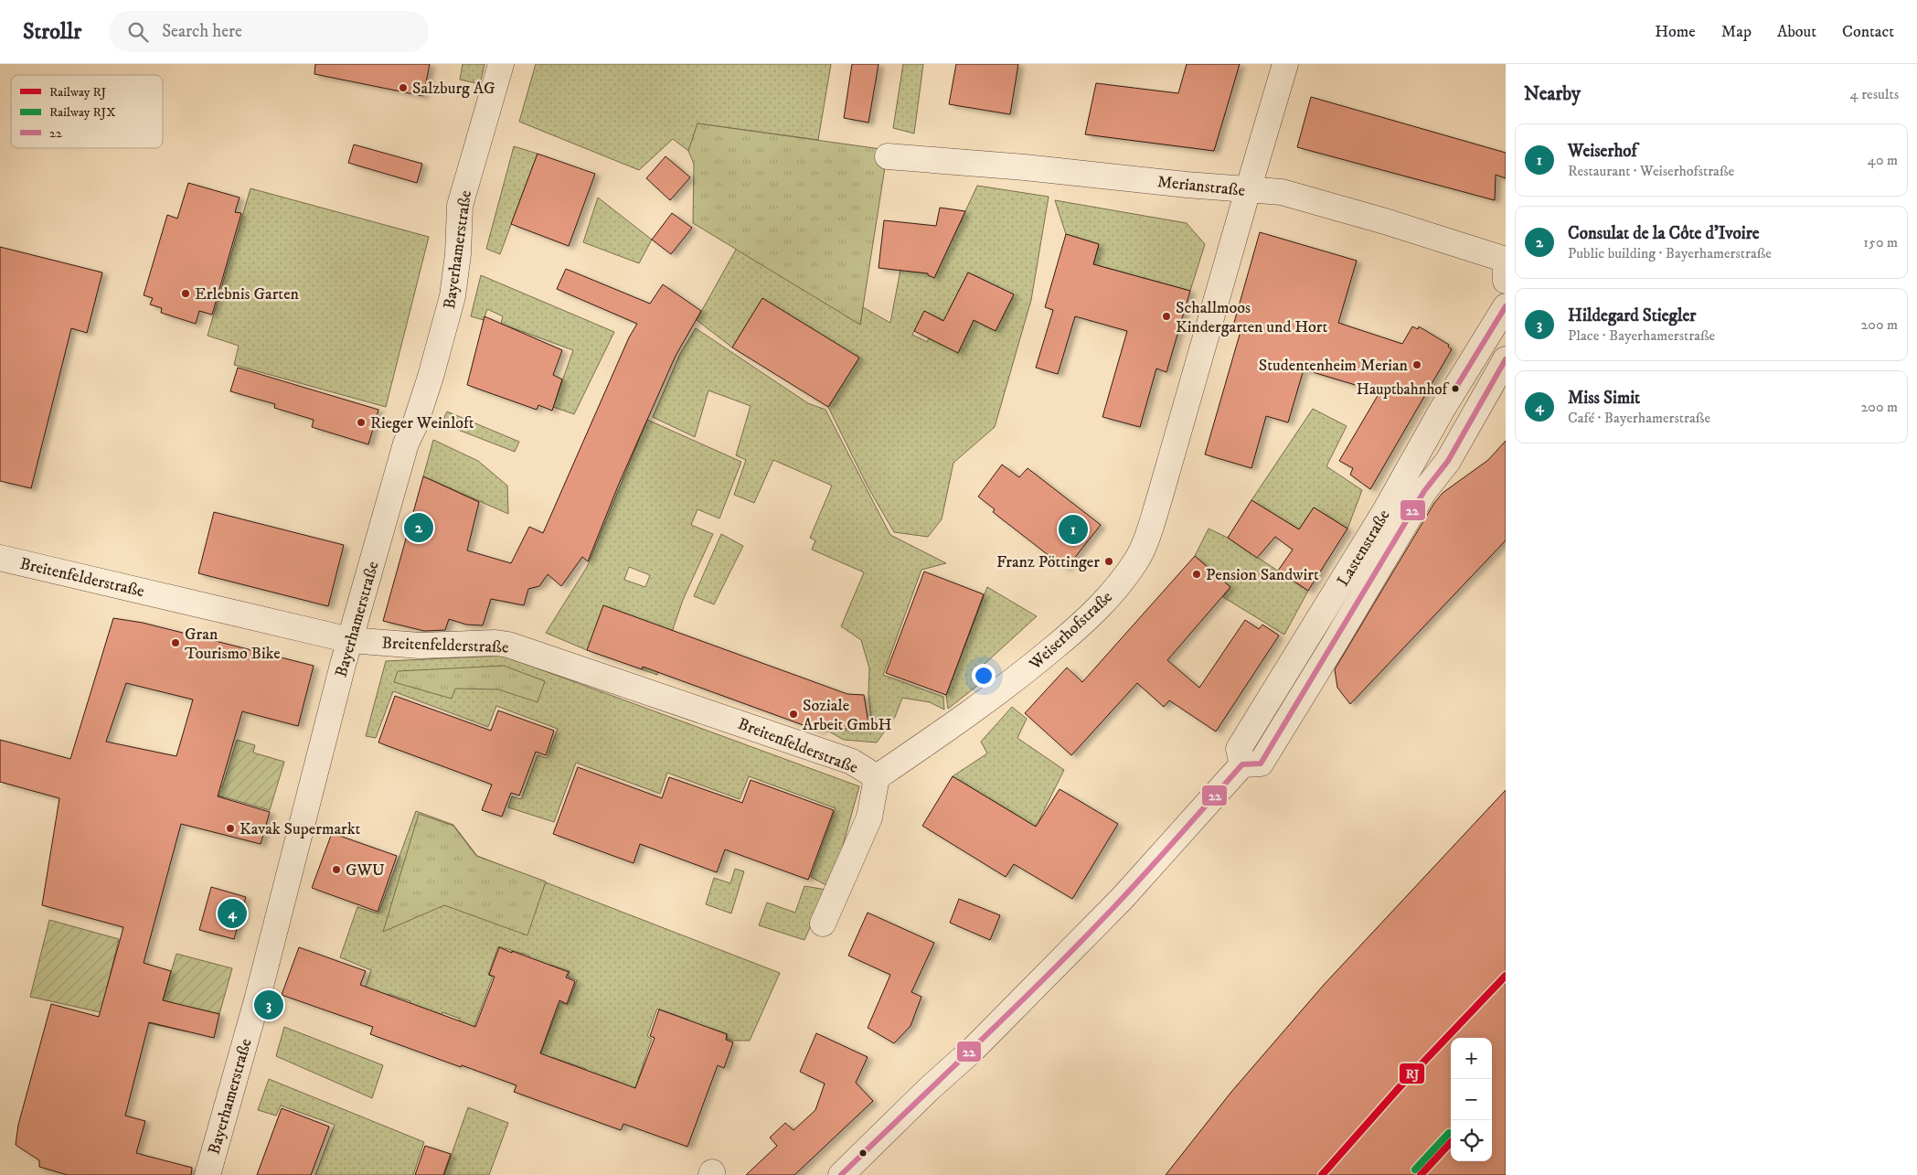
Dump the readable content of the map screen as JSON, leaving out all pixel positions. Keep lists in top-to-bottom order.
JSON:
{
  "streets": {
    "street": [
      "Merianstraße",
      "Bayerhamerstraße",
      "Lastenstraße",
      "Breitenfelderstraße",
      "Weiserhofstraße"
    ]
  },
  "crossings": [
    ["Merianstraße", "Weiserhofstraße"],
    ["Bayerhamerstraße", "Breitenfelderstraße"],
    ["Breitenfelderstraße", "Weiserhofstraße"]
  ],
  "places": [
    "Salzburg AG",
    "Erlebnis Garten",
    "Schallmoos Kindergarten und Hort",
    "Studentenheim Merian",
    "Hauptbahnhof",
    "Rieger Weinloft",
    "Franz Pöttinger",
    "Pension Sandwirt",
    "Gran Tourismo Bike",
    "Soziale Arbeit GmbH",
    "Kavak Supermarkt",
    "GWU"
  ],
  "lines": ["transit line 22", "rail line RJ", "rail line RJX"],
  "legend": ["Railway RJ", "Railway RJX", "22"],
  "page": {
    "header": "Strollr",
    "search": "Search here",
    "nav": [
      "Home",
      "Map",
      "About",
      "Contact"
    ],
    "heading": ["Nearby", "4 results"],
    "list": [
      {
        "mark": "1",
        "name": "Weiserhof",
        "note": "Restaurant · Weiserhofstraße",
        "value": "40 m"
      },
      {
        "mark": "2",
        "name": "Consulat de la Côte d'Ivoire",
        "note": "Public building · Bayerhamerstraße",
        "value": "150 m"
      },
      {
        "mark": "3",
        "name": "Hildegard Stiegler",
        "note": "Place · Bayerhamerstraße",
        "value": "200 m"
      },
      {
        "mark": "4",
        "name": "Miss Simit",
        "note": "Café · Bayerhamerstraße",
        "value": "200 m"
      }
    ],
    "pins": [
      "2",
      "1",
      "4",
      "3"
    ],
    "map_buttons": ["+", "−"]
  }
}
